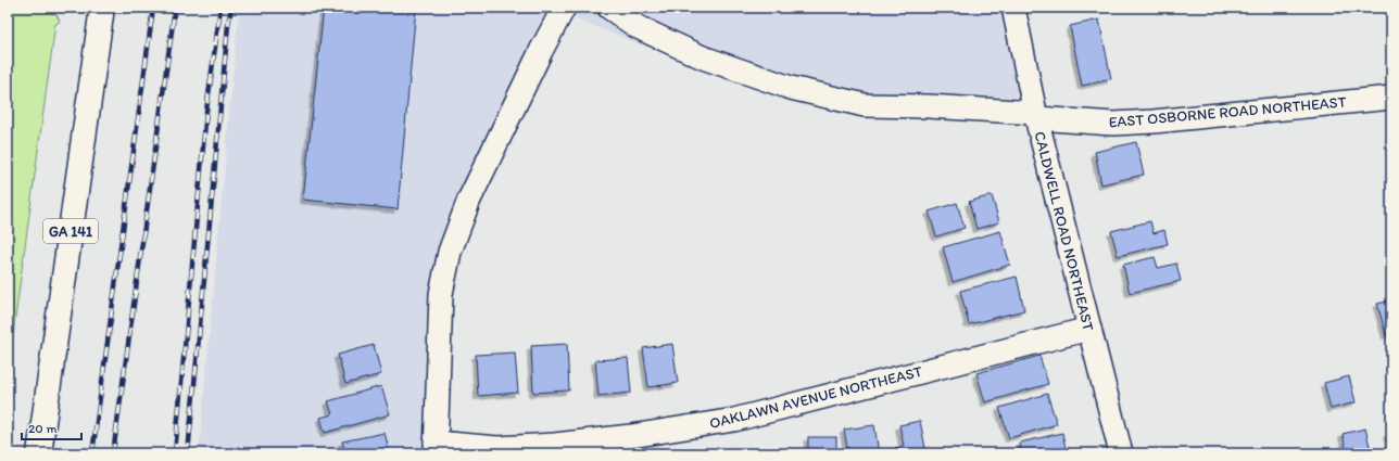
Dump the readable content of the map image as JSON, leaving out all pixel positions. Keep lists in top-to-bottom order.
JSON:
{
  "streets": {
    "highway": ["GA 141"],
    "street": ["EAST OSBORNE ROAD NORTHEAST", "CALDWELL ROAD NORTHEAST", "OAKLAWN AVENUE NORTHEAST"]
  },
  "crossings": [
    ["EAST OSBORNE ROAD NORTHEAST", "CALDWELL ROAD NORTHEAST"],
    ["CALDWELL ROAD NORTHEAST", "OAKLAWN AVENUE NORTHEAST"]
  ],
  "scale_bar": "20 m"
}
